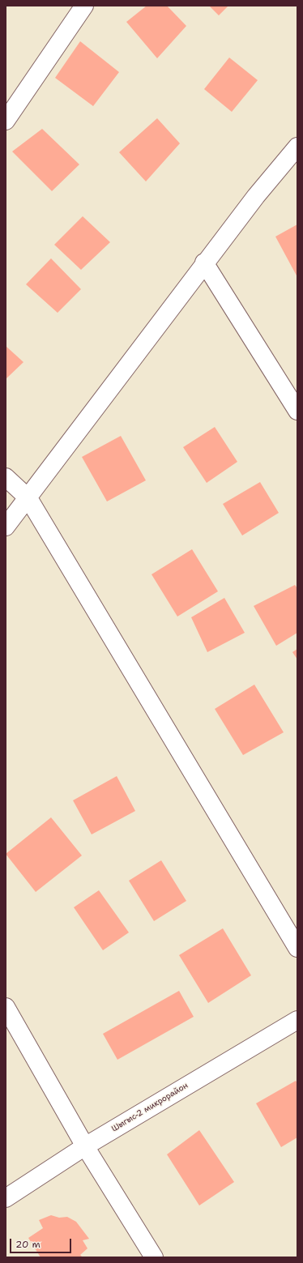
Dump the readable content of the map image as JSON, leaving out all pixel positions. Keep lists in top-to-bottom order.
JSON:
{
  "streets": {
    "street": ["Шыгыс-2 микрорайон"]
  },
  "scale_bar": "20 m"
}
